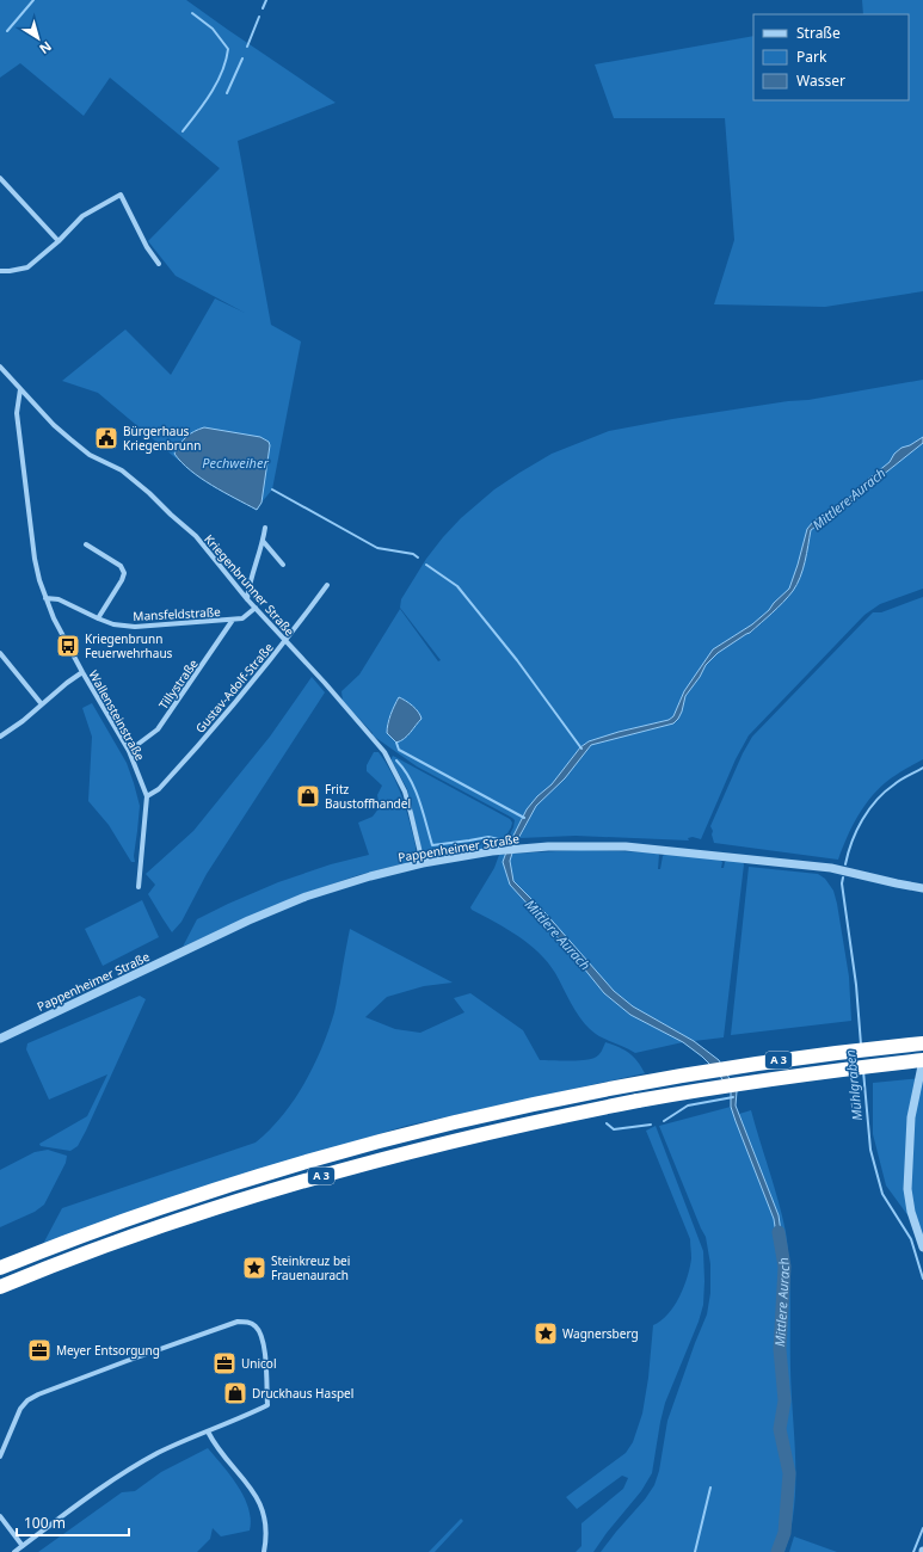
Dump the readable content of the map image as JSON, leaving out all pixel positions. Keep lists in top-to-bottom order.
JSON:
{
  "streets": {
    "highway": ["A 3"],
    "street": [
      "Kriegenbrunner Straße",
      "Mansfeldstraße",
      "Tillystraße",
      "Gustav-Adolf-Straße",
      "Wallensteinstraße",
      "Pappenheimer Straße"
    ]
  },
  "crossings": [
    ["Kriegenbrunner Straße", "Mansfeldstraße"],
    ["Kriegenbrunner Straße", "Gustav-Adolf-Straße"],
    ["Kriegenbrunner Straße", "Wallensteinstraße"],
    ["Kriegenbrunner Straße", "Pappenheimer Straße"],
    ["Mansfeldstraße", "Tillystraße"],
    ["Mansfeldstraße", "Wallensteinstraße"],
    ["Tillystraße", "Wallensteinstraße"],
    ["Gustav-Adolf-Straße", "Wallensteinstraße"]
  ],
  "water": ["Pechweiher", "Mittlere Aurach", "Mühlgraben"],
  "places": {
    "public building": ["Bürgerhaus Kriegenbrunn"],
    "bus stop": ["Kriegenbrunn Feuerwehrhaus"],
    "shop": ["Fritz Baustoffhandel", "Druckhaus Haspel"],
    "place": ["Steinkreuz bei Frauenaurach", "Wagnersberg"],
    "office": ["Meyer Entsorgung", "Unicol"]
  },
  "legend": ["Straße", "Park", "Wasser"],
  "scale_bar": "100 m",
  "north": "bottom right"
}
